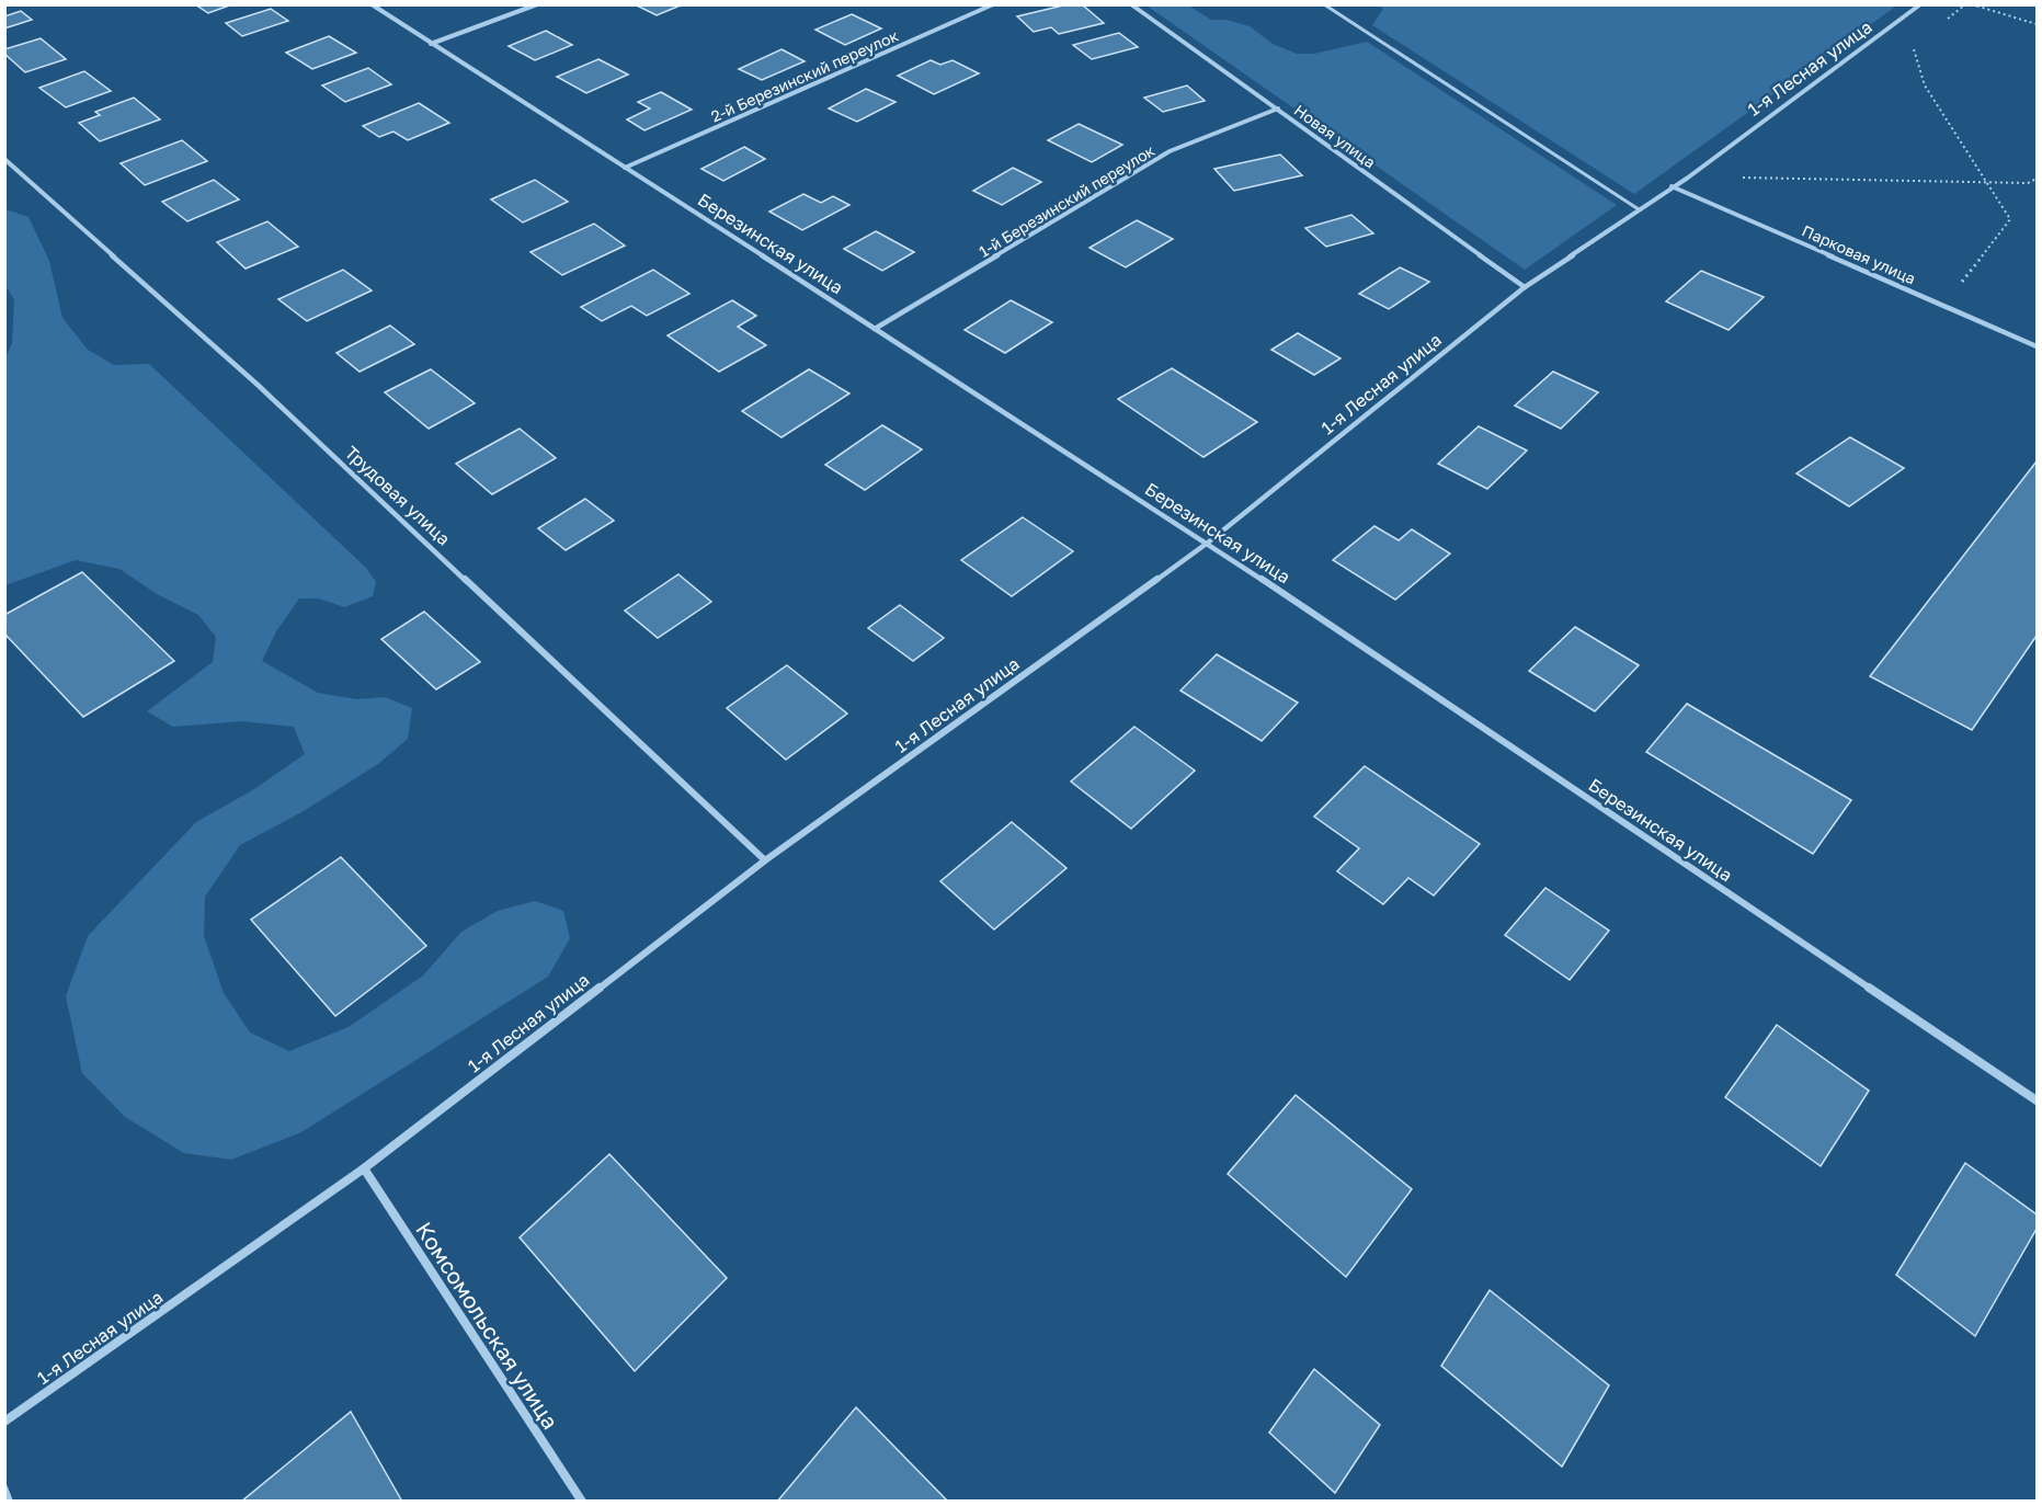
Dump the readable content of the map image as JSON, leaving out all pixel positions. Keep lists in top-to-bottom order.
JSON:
{
  "streets": {
    "street": [
      "1-я Лесная улица",
      "2-й Березинский переулок",
      "Новая улица",
      "1-й Березинский переулок",
      "Березинская улица",
      "Парковая улица",
      "Трудовая улица",
      "Комсомольская улица"
    ]
  },
  "crossings": [
    ["1-я Лесная улица", "Новая улица"],
    ["1-я Лесная улица", "Березинская улица"],
    ["1-я Лесная улица", "Парковая улица"],
    ["1-я Лесная улица", "Трудовая улица"],
    ["1-я Лесная улица", "Комсомольская улица"],
    ["2-й Березинский переулок", "Березинская улица"],
    ["Новая улица", "1-й Березинский переулок"],
    ["1-й Березинский переулок", "Березинская улица"]
  ]
}
